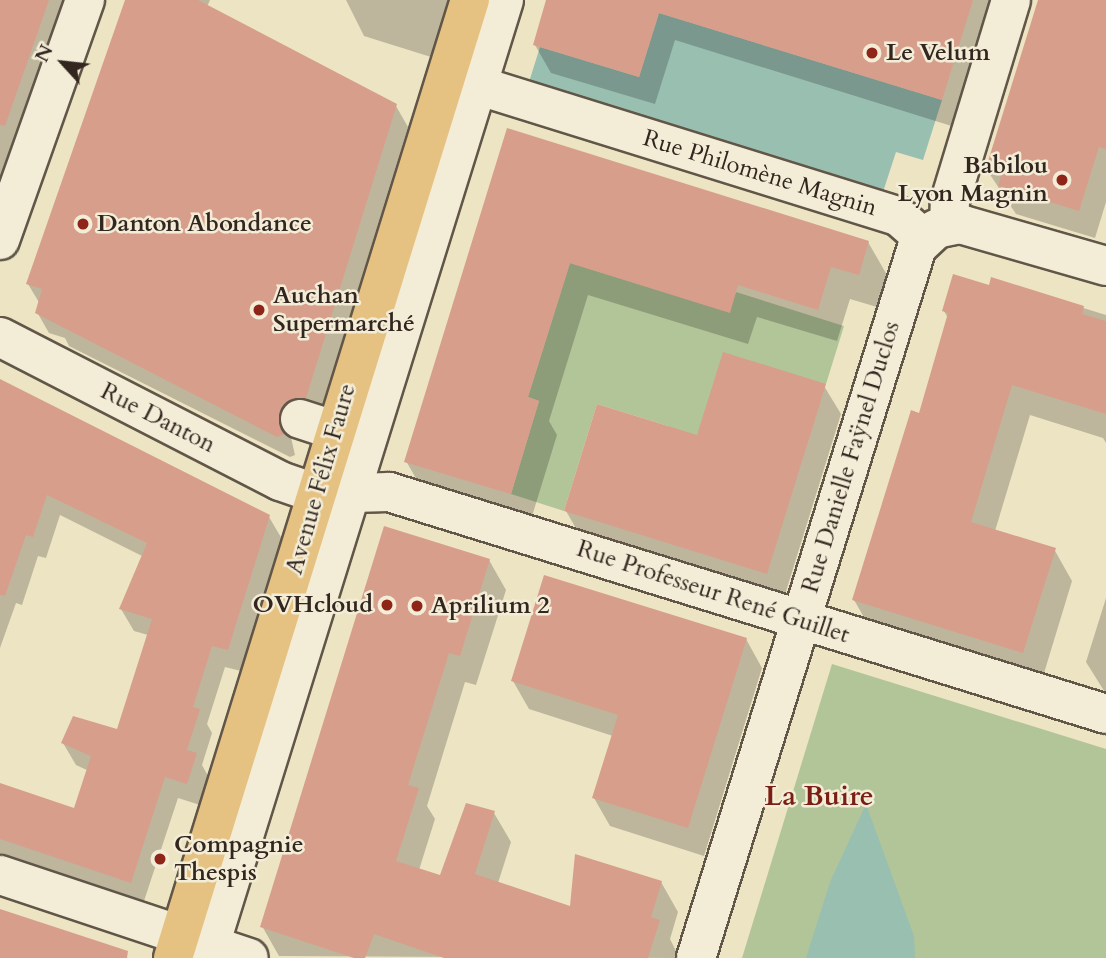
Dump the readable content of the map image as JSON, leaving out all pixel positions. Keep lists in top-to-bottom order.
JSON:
{
  "streets": {
    "main road": ["Avenue Félix Faure"],
    "street": [
      "Rue Philomène Magnin",
      "Rue Danton",
      "Rue Danielle Faÿnel Duclos",
      "Rue Professeur René Guillet"
    ]
  },
  "crossings": [
    ["Rue Philomène Magnin", "Rue Danielle Faÿnel Duclos"],
    ["Rue Philomène Magnin", "Avenue Félix Faure"],
    ["Rue Danton", "Avenue Félix Faure"],
    ["Rue Danton", "Rue Professeur René Guillet"],
    ["Rue Danielle Faÿnel Duclos", "Rue Professeur René Guillet"],
    ["Avenue Félix Faure", "Rue Professeur René Guillet"]
  ],
  "districts": ["La Buire"],
  "places": [
    "Le Velum",
    "Babilou Lyon Magnin",
    "Danton Abondance",
    "Auchan Supermarché",
    "OVHcloud",
    "Aprilium 2",
    "Compagnie Thespis"
  ],
  "north": "top left"
}
